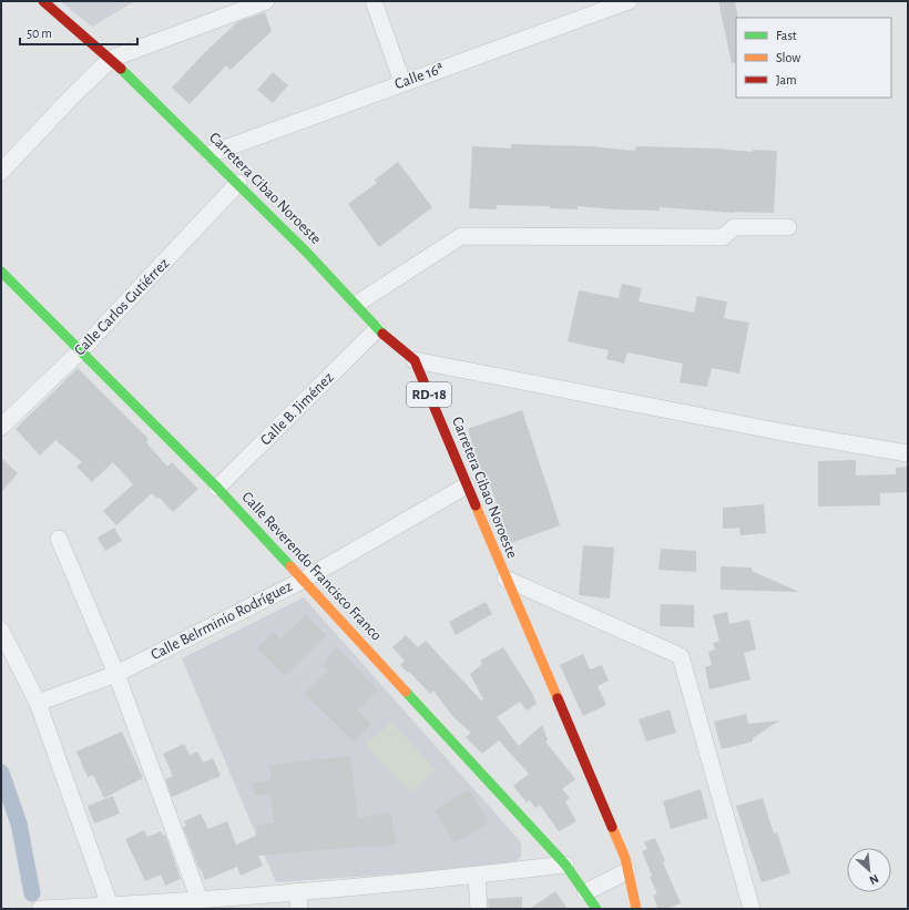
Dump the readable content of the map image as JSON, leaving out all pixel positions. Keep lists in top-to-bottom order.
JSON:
{
  "streets": {
    "main road": ["Carretera Cibao Noroeste", "RD-18", "Calle Reverendo Francisco Franco"],
    "street": [
      "Calle 16ª",
      "Calle Carlos Gutiérrez",
      "Calle B. Jiménez",
      "Calle Belrminio Rodríguez"
    ]
  },
  "crossings": [
    ["Calle 16ª", "Carretera Cibao Noroeste"],
    ["Carretera Cibao Noroeste", "Calle Carlos Gutiérrez"],
    ["Carretera Cibao Noroeste", "Calle B. Jiménez"],
    ["Carretera Cibao Noroeste", "Calle Belrminio Rodríguez"],
    ["Calle Carlos Gutiérrez", "Calle Reverendo Francisco Franco"],
    ["Calle B. Jiménez", "Calle Reverendo Francisco Franco"],
    ["Calle Reverendo Francisco Franco", "Calle Belrminio Rodríguez"]
  ],
  "legend": ["Fast", "Slow", "Jam"],
  "scale_bar": "50 m",
  "north": "bottom right"
}
